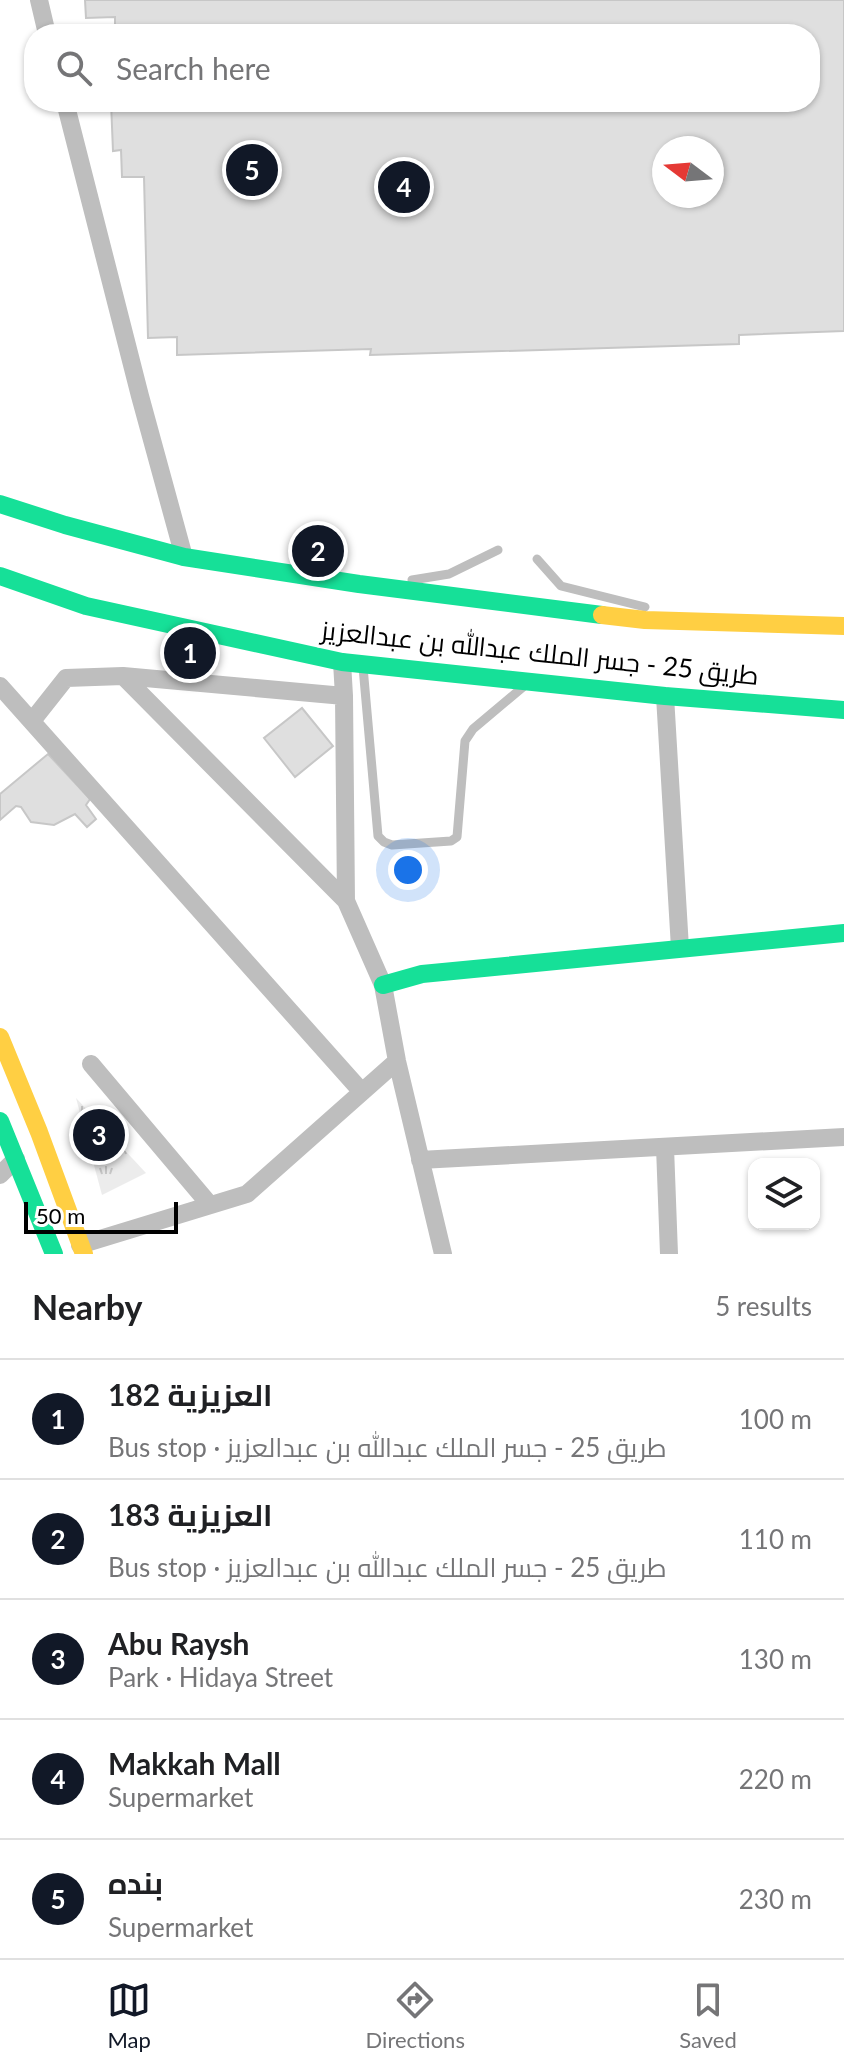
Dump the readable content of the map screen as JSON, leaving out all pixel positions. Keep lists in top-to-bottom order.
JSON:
{
  "streets": {
    "main road": ["طريق 25 - جسر الملك عبدالله بن عبدالعزيز"]
  },
  "scale_bar": "50 m",
  "north": "left",
  "page": {
    "search": "Search here",
    "pins": [
      "5",
      "4",
      "2",
      "1",
      "3"
    ],
    "scale": "50 m",
    "heading": ["Nearby", "5 results"],
    "list": [
      {
        "mark": "1",
        "name": "العزيزية 182",
        "note": "Bus stop · طريق 25 - جسر الملك عبدالله بن عبدالعزيز",
        "value": "100 m"
      },
      {
        "mark": "2",
        "name": "العزيزية 183",
        "note": "Bus stop · طريق 25 - جسر الملك عبدالله بن عبدالعزيز",
        "value": "110 m"
      },
      {
        "mark": "3",
        "name": "Abu Raysh",
        "note": "Park · Hidaya Street",
        "value": "130 m"
      },
      {
        "mark": "4",
        "name": "Makkah Mall",
        "note": "Supermarket",
        "value": "220 m"
      },
      {
        "mark": "5",
        "name": "بنده",
        "note": "Supermarket",
        "value": "230 m"
      }
    ],
    "nav": ["Map", "Directions", "Saved"]
  }
}
